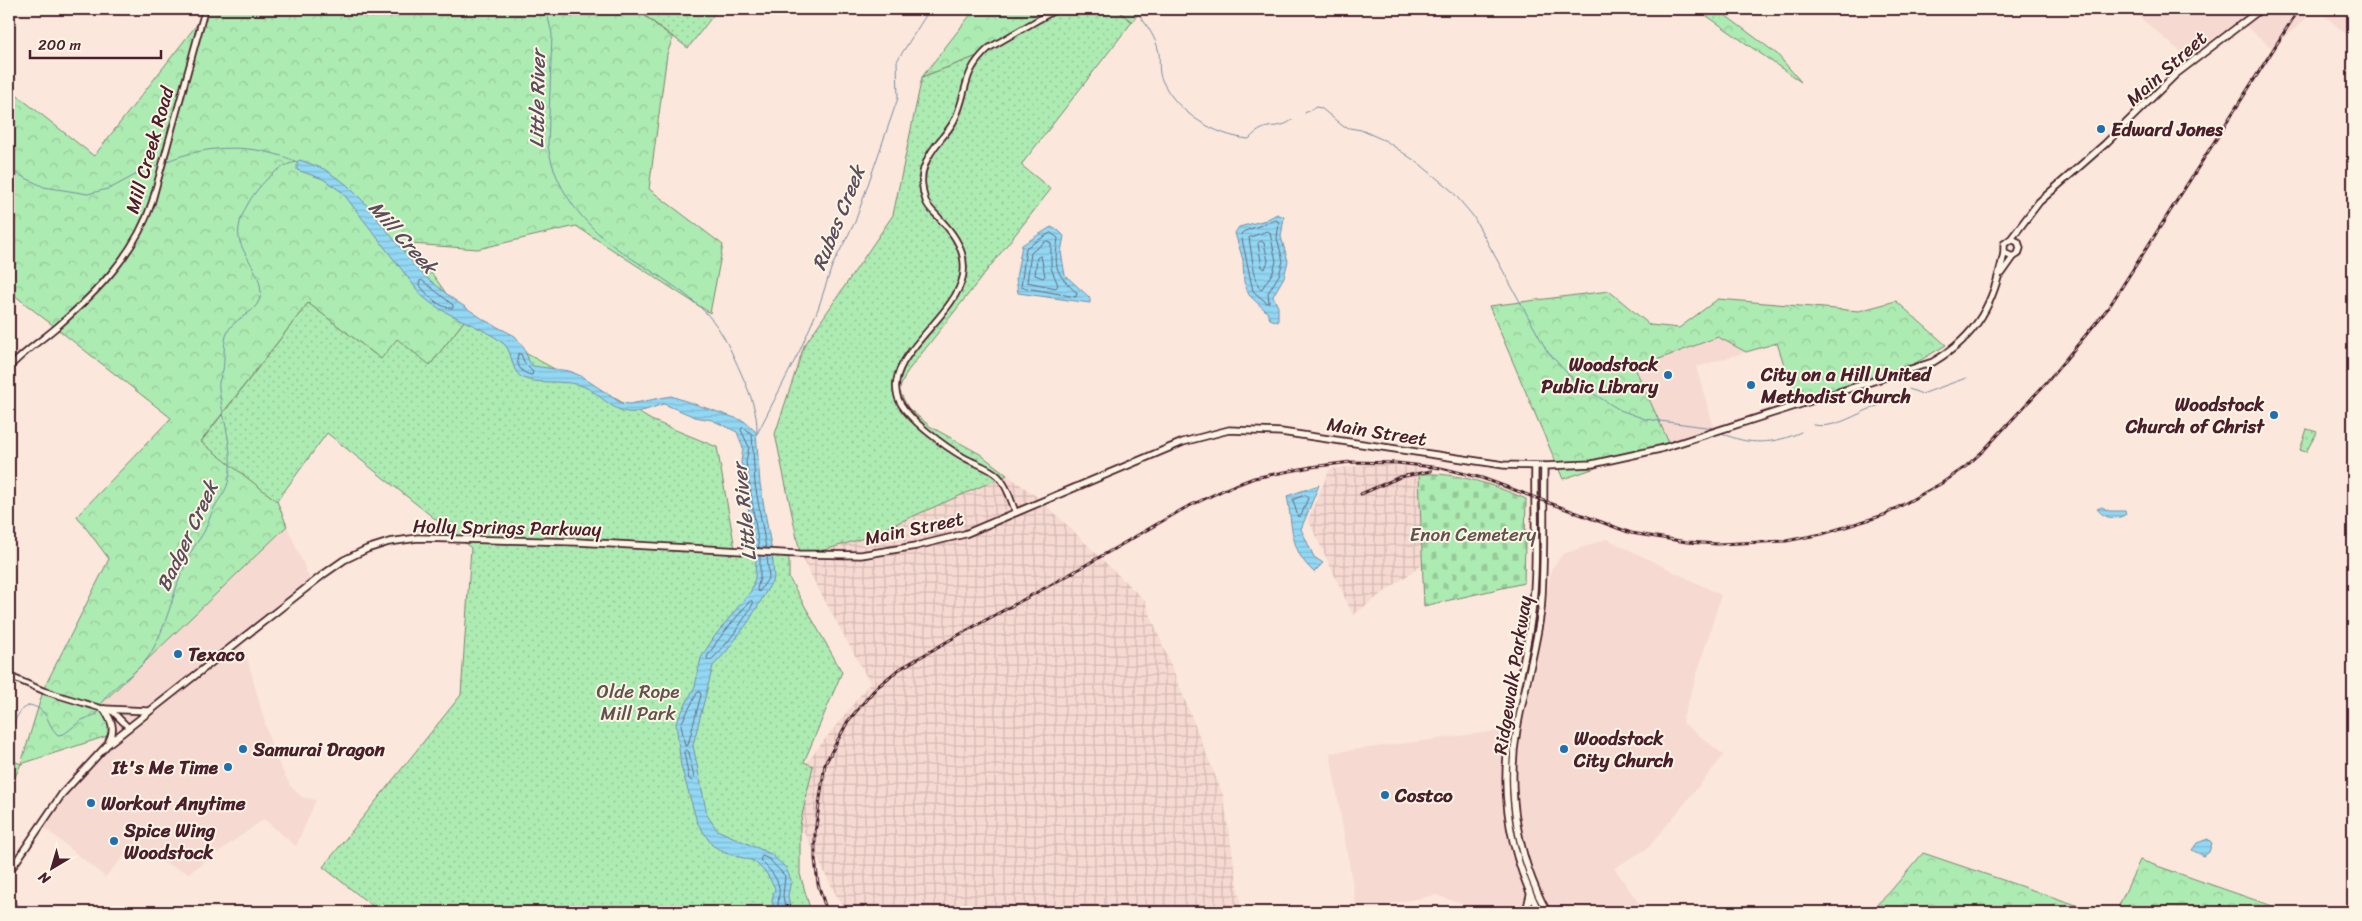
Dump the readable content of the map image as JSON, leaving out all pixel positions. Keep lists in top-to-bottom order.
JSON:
{
  "streets": {
    "main road": ["Main Street", "Holly Springs Parkway", "Ridgewalk Parkway"],
    "street": ["Mill Creek Road"]
  },
  "crossings": [
    ["Main Street", "Holly Springs Parkway"],
    ["Main Street", "Ridgewalk Parkway"]
  ],
  "water": [
    "Little River",
    "Rubes Creek",
    "Mill Creek",
    "Badger Creek"
  ],
  "parks": ["Enon Cemetery", "Olde Rope Mill Park"],
  "places": [
    "Edward Jones",
    "Woodstock Public Library",
    "City on a Hill United Methodist Church",
    "Woodstock Church of Christ",
    "Texaco",
    "Samurai Dragon",
    "Woodstock City Church",
    "It's Me Time",
    "Costco",
    "Workout Anytime",
    "Spice Wing Woodstock"
  ],
  "scale_bar": "200 m",
  "north": "bottom left"
}
